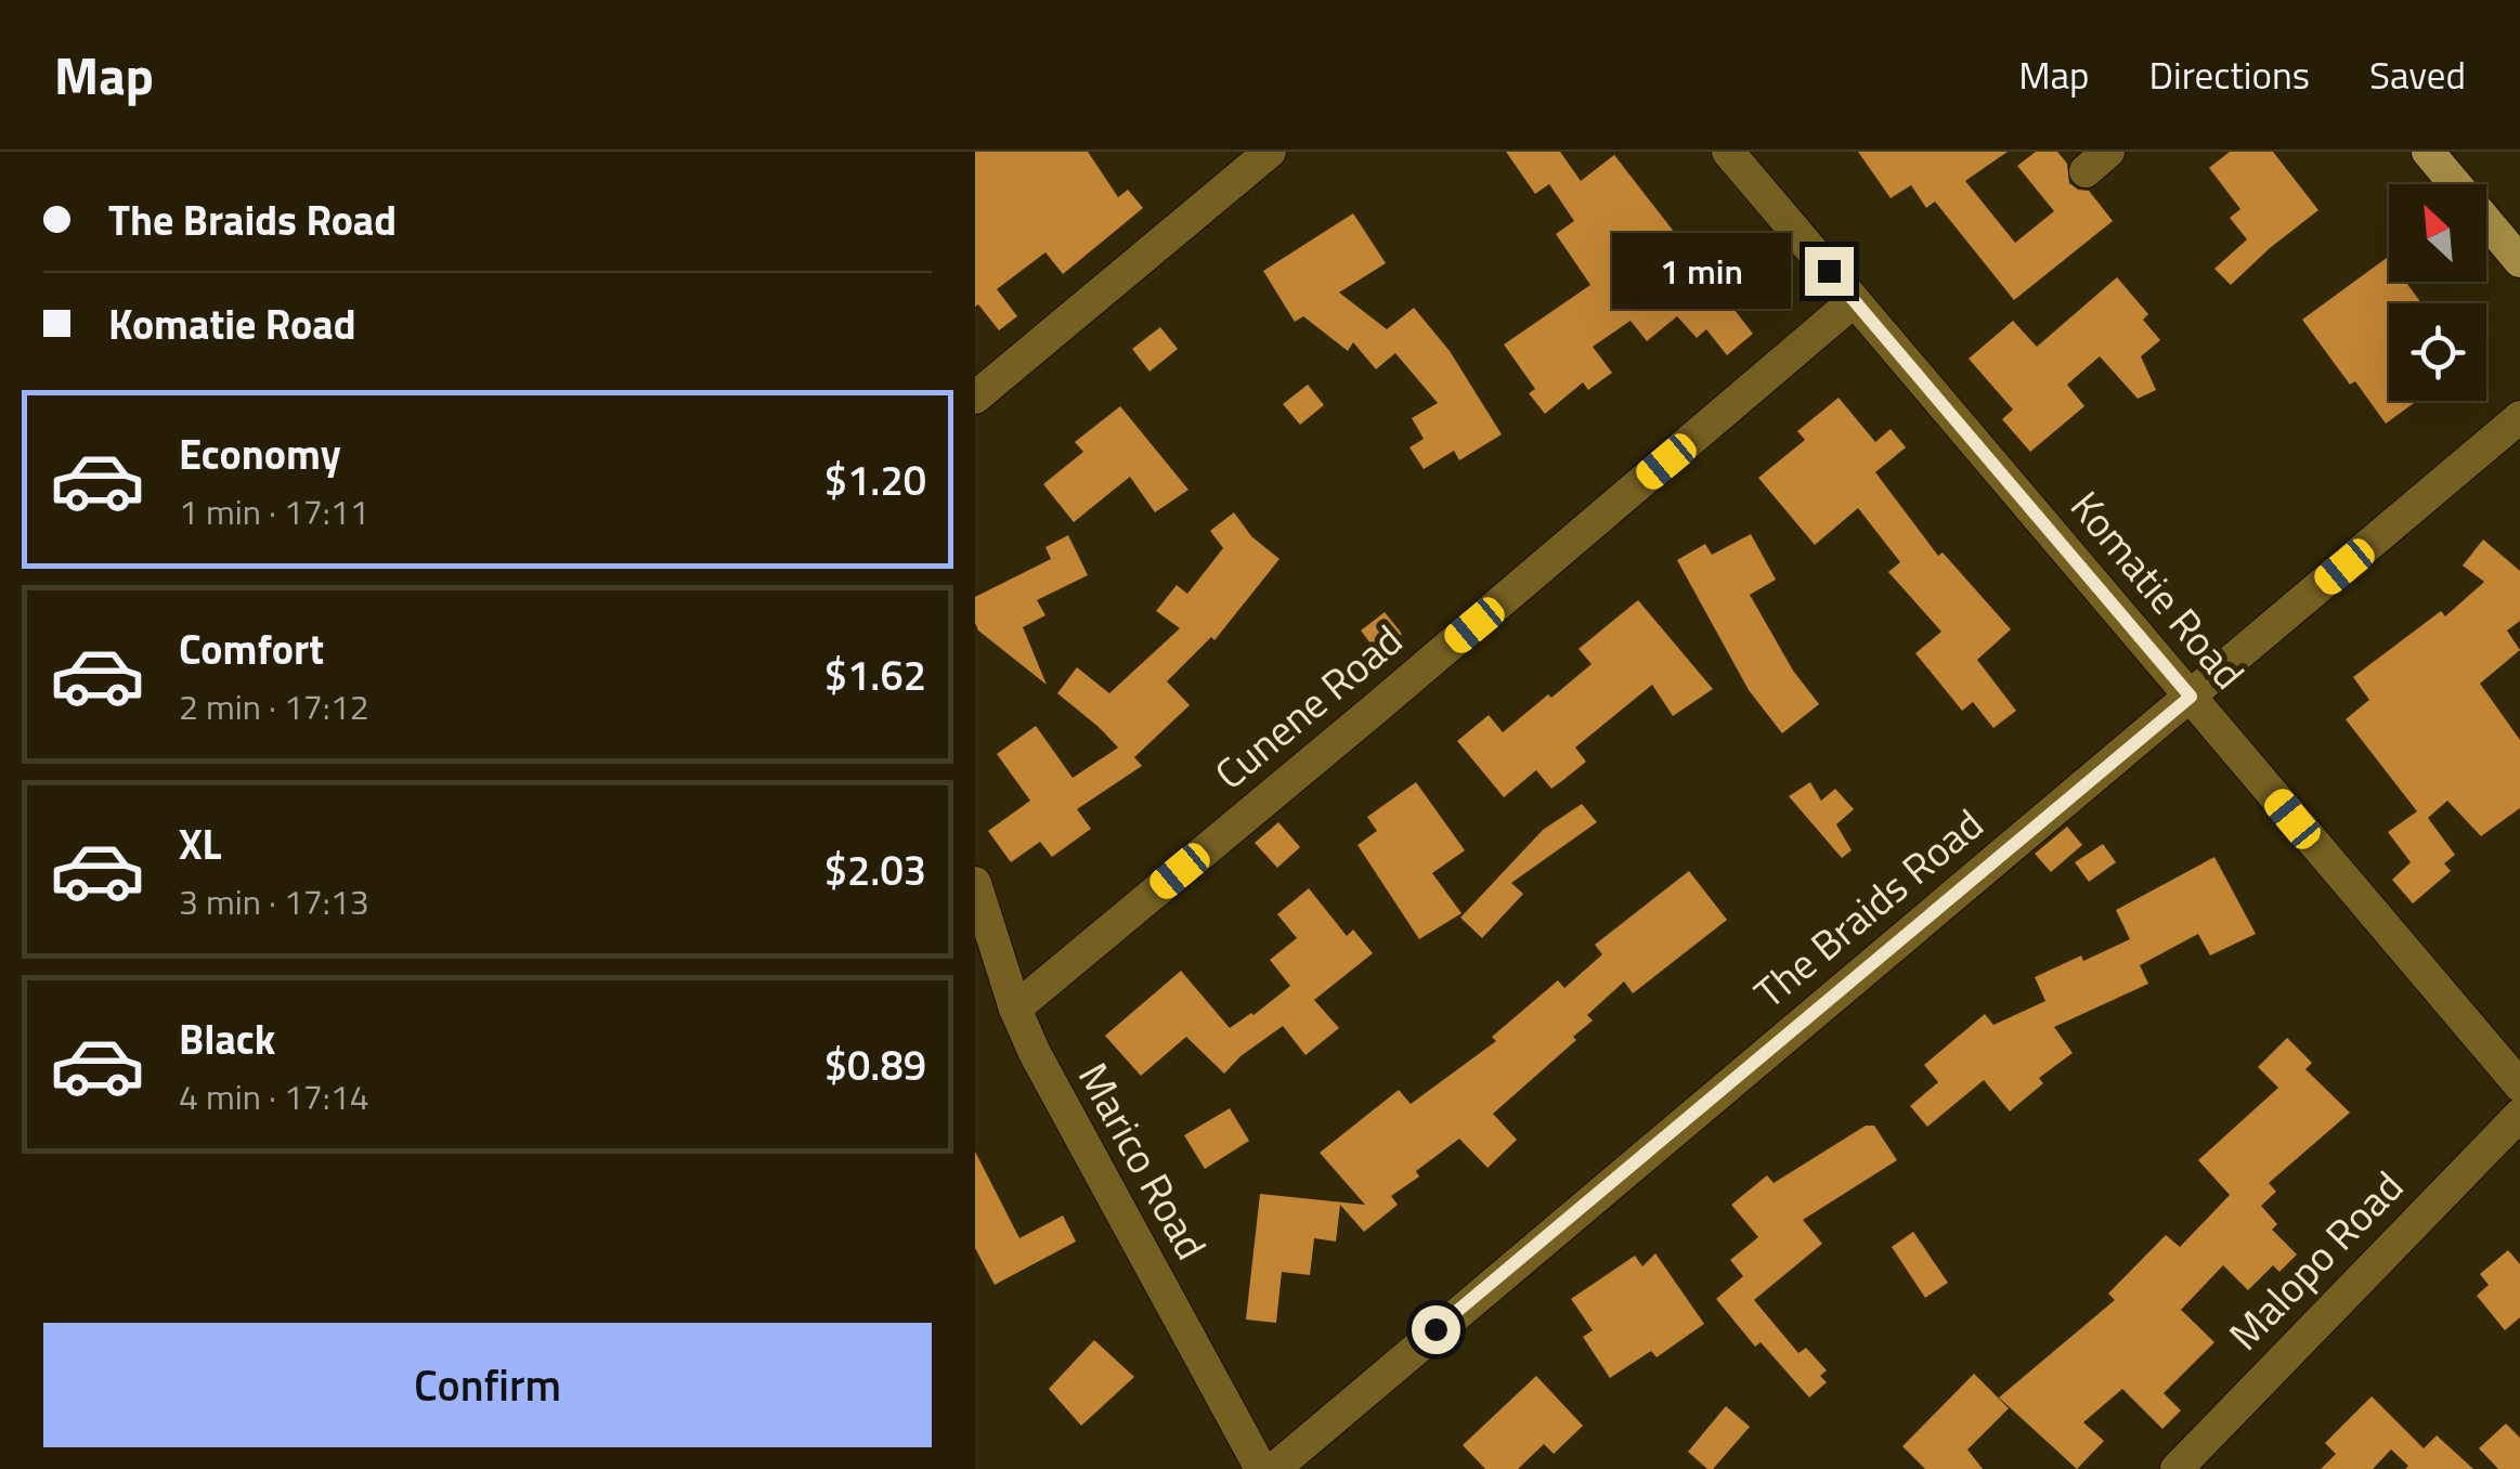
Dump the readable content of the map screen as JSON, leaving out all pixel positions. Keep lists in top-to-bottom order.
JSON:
{
  "streets": {
    "street": [
      "Komatie Road",
      "Cunene Road",
      "The Braids Road",
      "Marico Road",
      "Malopo Road"
    ]
  },
  "crossings": [
    ["Komatie Road", "Cunene Road"],
    ["Komatie Road", "The Braids Road"],
    ["Cunene Road", "Marico Road"]
  ],
  "north": "top left",
  "page": {
    "header": "Map",
    "nav": ["Map", "Directions", "Saved"],
    "banner": ["The Braids Road", "Komatie Road"],
    "bubble": "1 min",
    "list": [
      {
        "name": "Economy",
        "note": "1 min · 17:11",
        "value": "$1.20"
      },
      {
        "name": "Comfort",
        "note": "2 min · 17:12",
        "value": "$1.62"
      },
      {
        "name": "XL",
        "note": "3 min · 17:13",
        "value": "$2.03"
      },
      {
        "name": "Black",
        "note": "4 min · 17:14",
        "value": "$0.89"
      }
    ],
    "buttons": "Confirm"
  }
}
